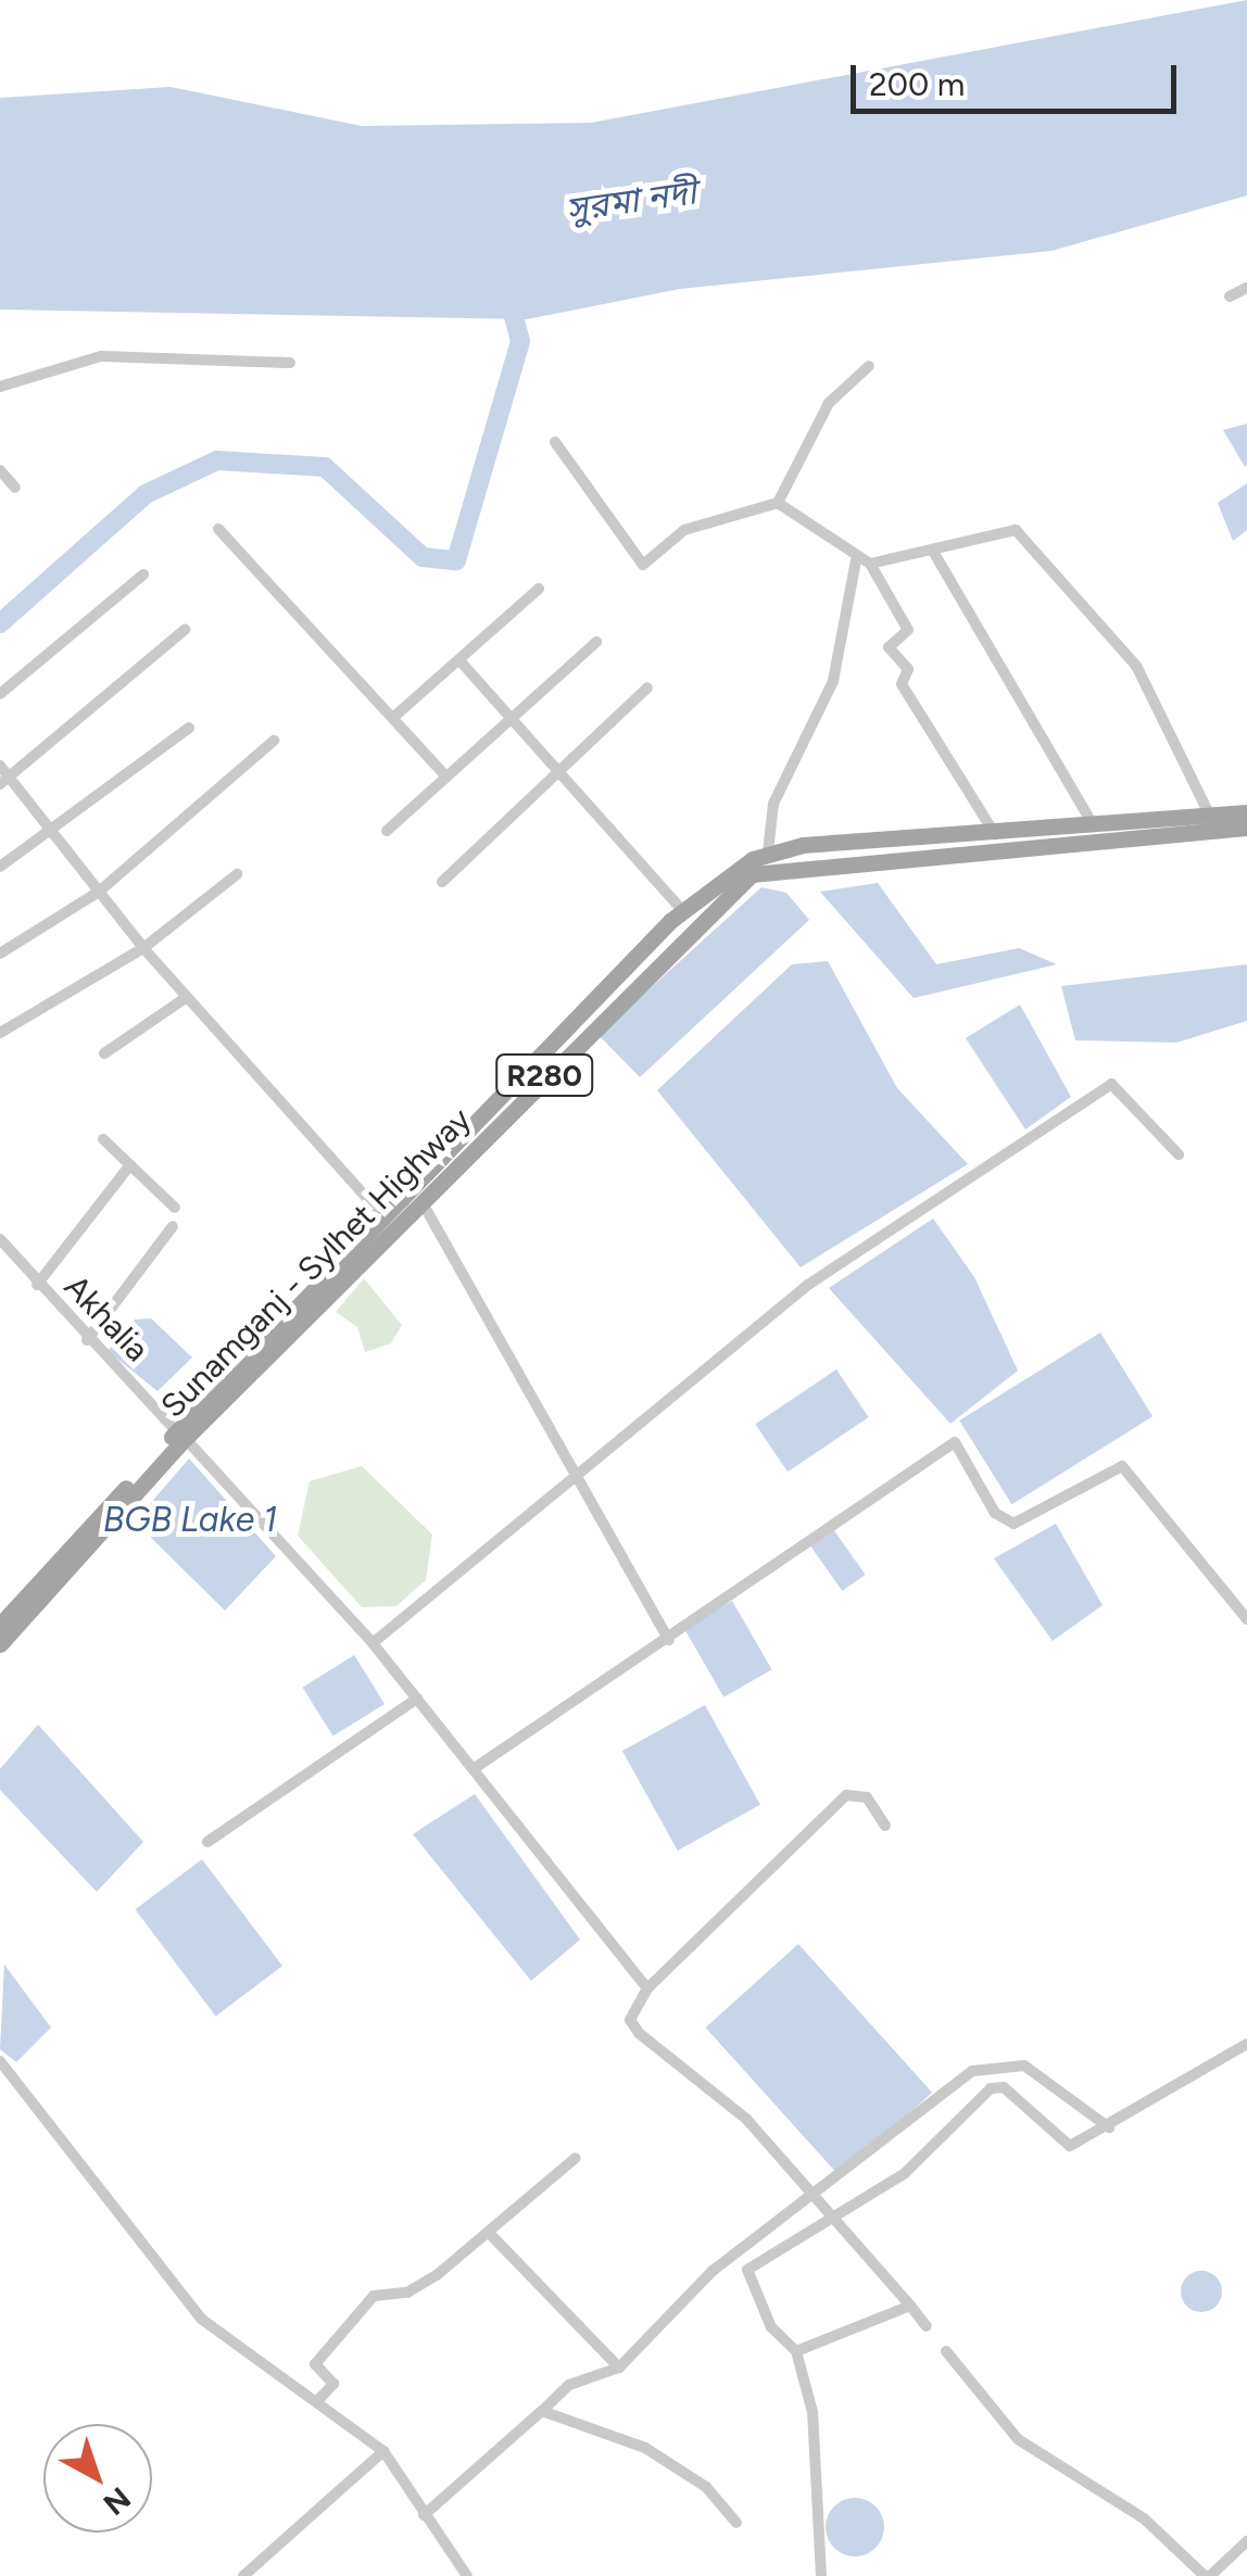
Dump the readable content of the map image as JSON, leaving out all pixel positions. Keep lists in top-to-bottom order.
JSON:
{
  "streets": {
    "main road": ["R280", "Sunamganj - Sylhet Highway"],
    "street": ["Akhalia"]
  },
  "crossings": [
    ["Sunamganj - Sylhet Highway", "Akhalia"]
  ],
  "water": ["সুরমা নদী", "BGB Lake 1"],
  "scale_bar": "200 m",
  "north": "bottom right"
}
